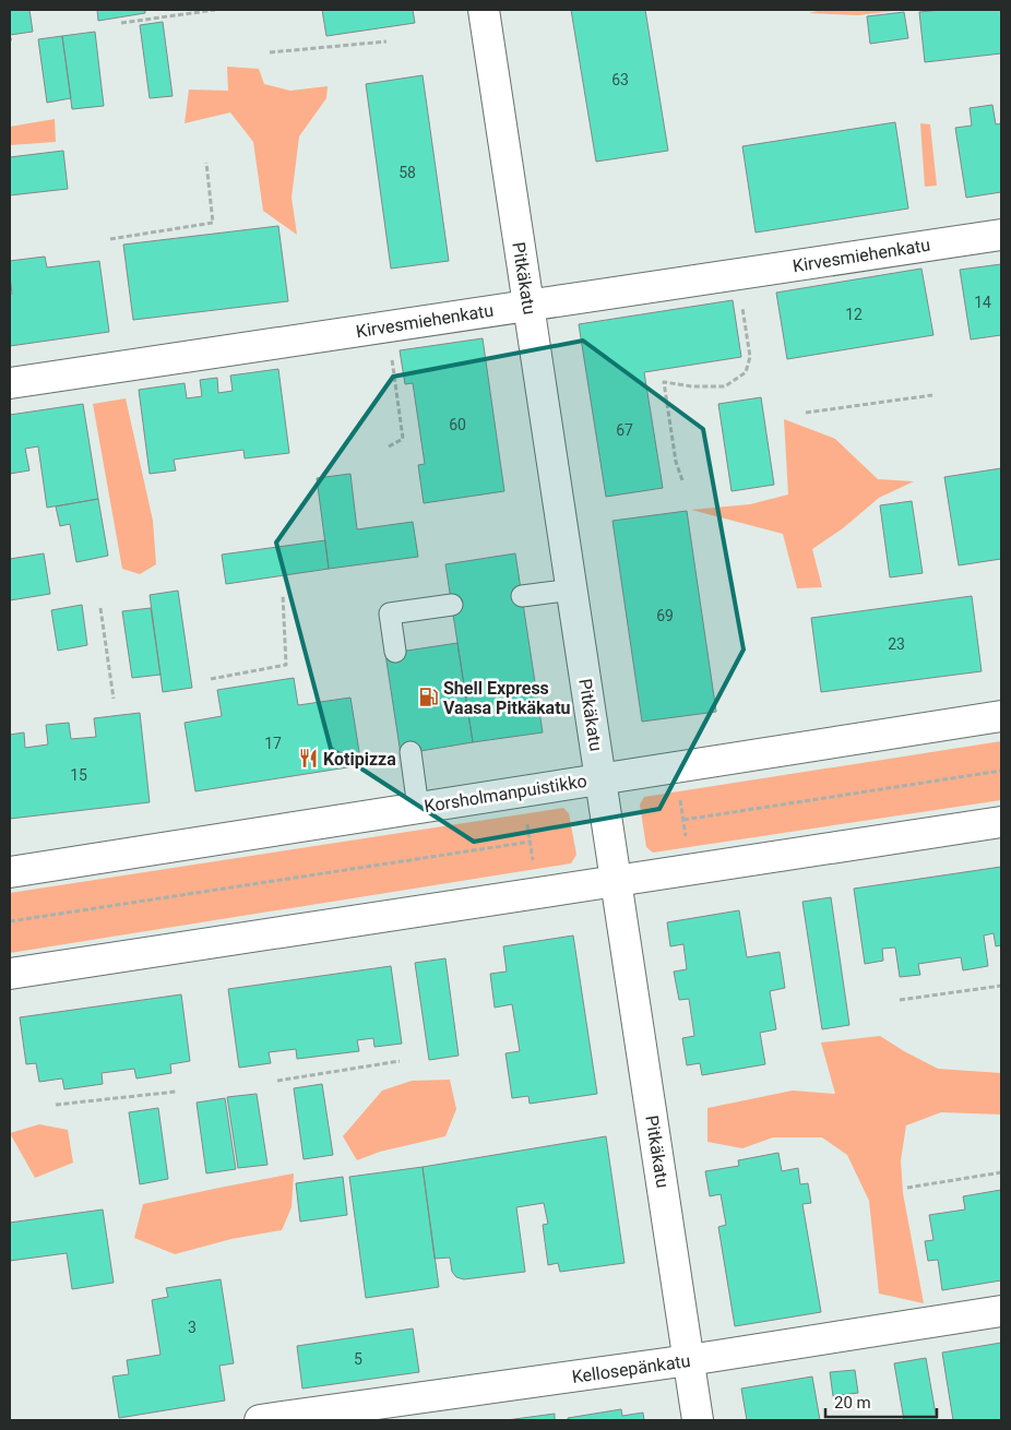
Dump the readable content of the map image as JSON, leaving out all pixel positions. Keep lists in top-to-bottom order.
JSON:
{
  "streets": {
    "street": [
      "Kirvesmiehenkatu",
      "Pitkäkatu",
      "Korsholmanpuistikko",
      "Kellosepänkatu"
    ]
  },
  "crossings": [
    ["Kirvesmiehenkatu", "Pitkäkatu"],
    ["Pitkäkatu", "Korsholmanpuistikko"],
    ["Pitkäkatu", "Kellosepänkatu"]
  ],
  "places": {
    "fuel station": ["Shell Express Vaasa Pitkäkatu"],
    "restaurant": ["Kotipizza"]
  },
  "house_numbers": [
    "63",
    "58",
    "14",
    "12",
    "60",
    "67",
    "69",
    "23",
    "17",
    "15",
    "3",
    "5"
  ],
  "scale_bar": "20 m"
}
